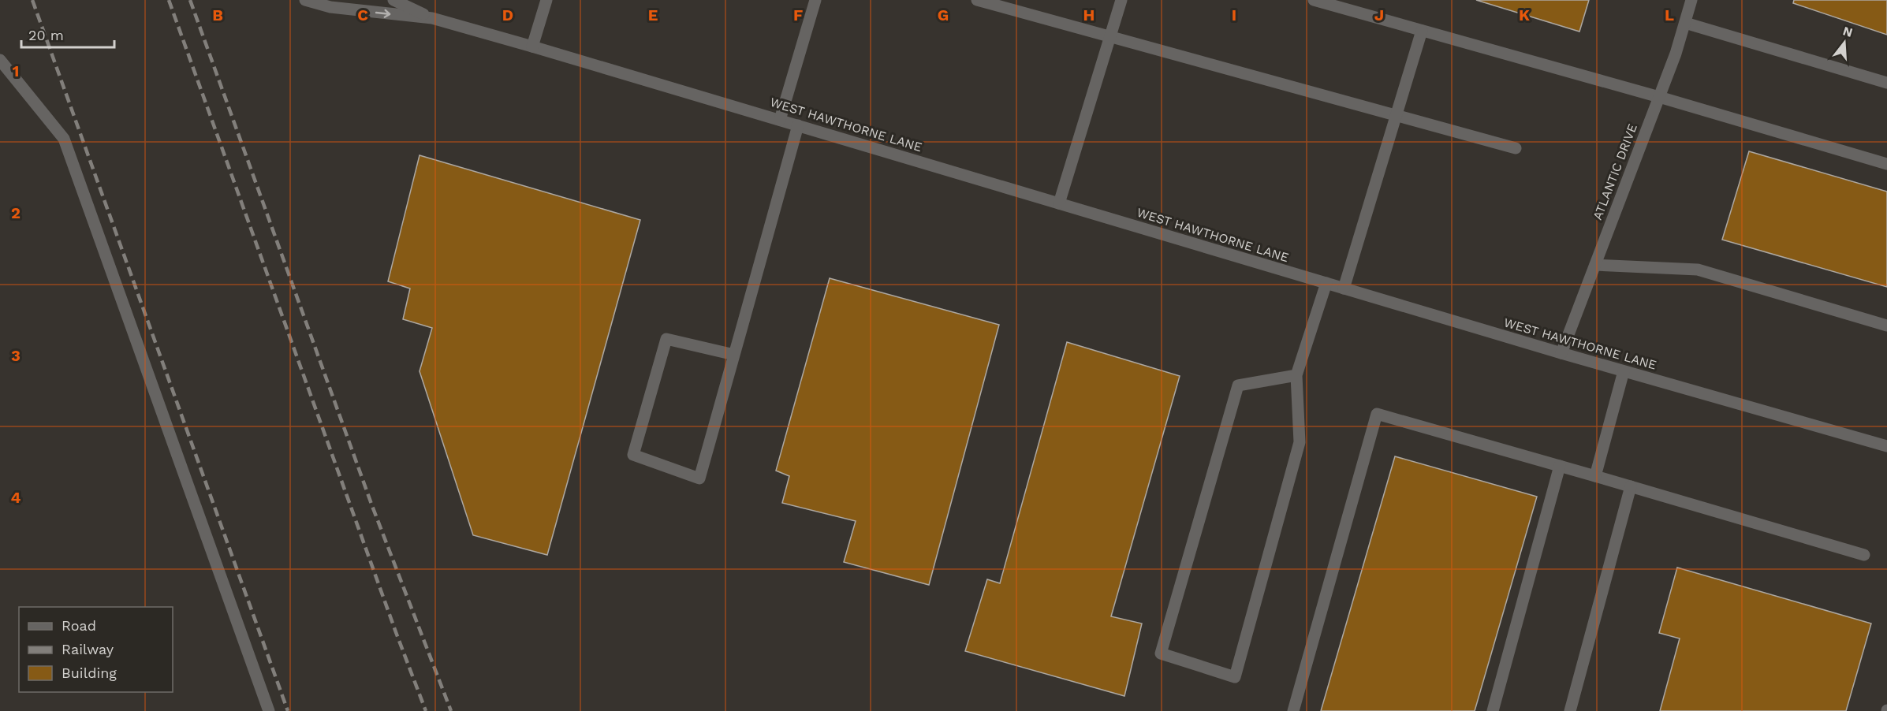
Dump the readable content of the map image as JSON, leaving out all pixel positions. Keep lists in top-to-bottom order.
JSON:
{
  "streets": {
    "street": ["WEST HAWTHORNE LANE", "ATLANTIC DRIVE"]
  },
  "crossings": [
    ["WEST HAWTHORNE LANE", "ATLANTIC DRIVE"]
  ],
  "legend": ["Road", "Railway", "Building"],
  "scale_bar": "20 m",
  "north": "top",
  "grid": {
    "columns": [
      "B",
      "C",
      "D",
      "E",
      "F",
      "G",
      "H",
      "I",
      "J",
      "K",
      "L"
    ],
    "rows": [
      "1",
      "2",
      "3",
      "4"
    ]
  }
}
